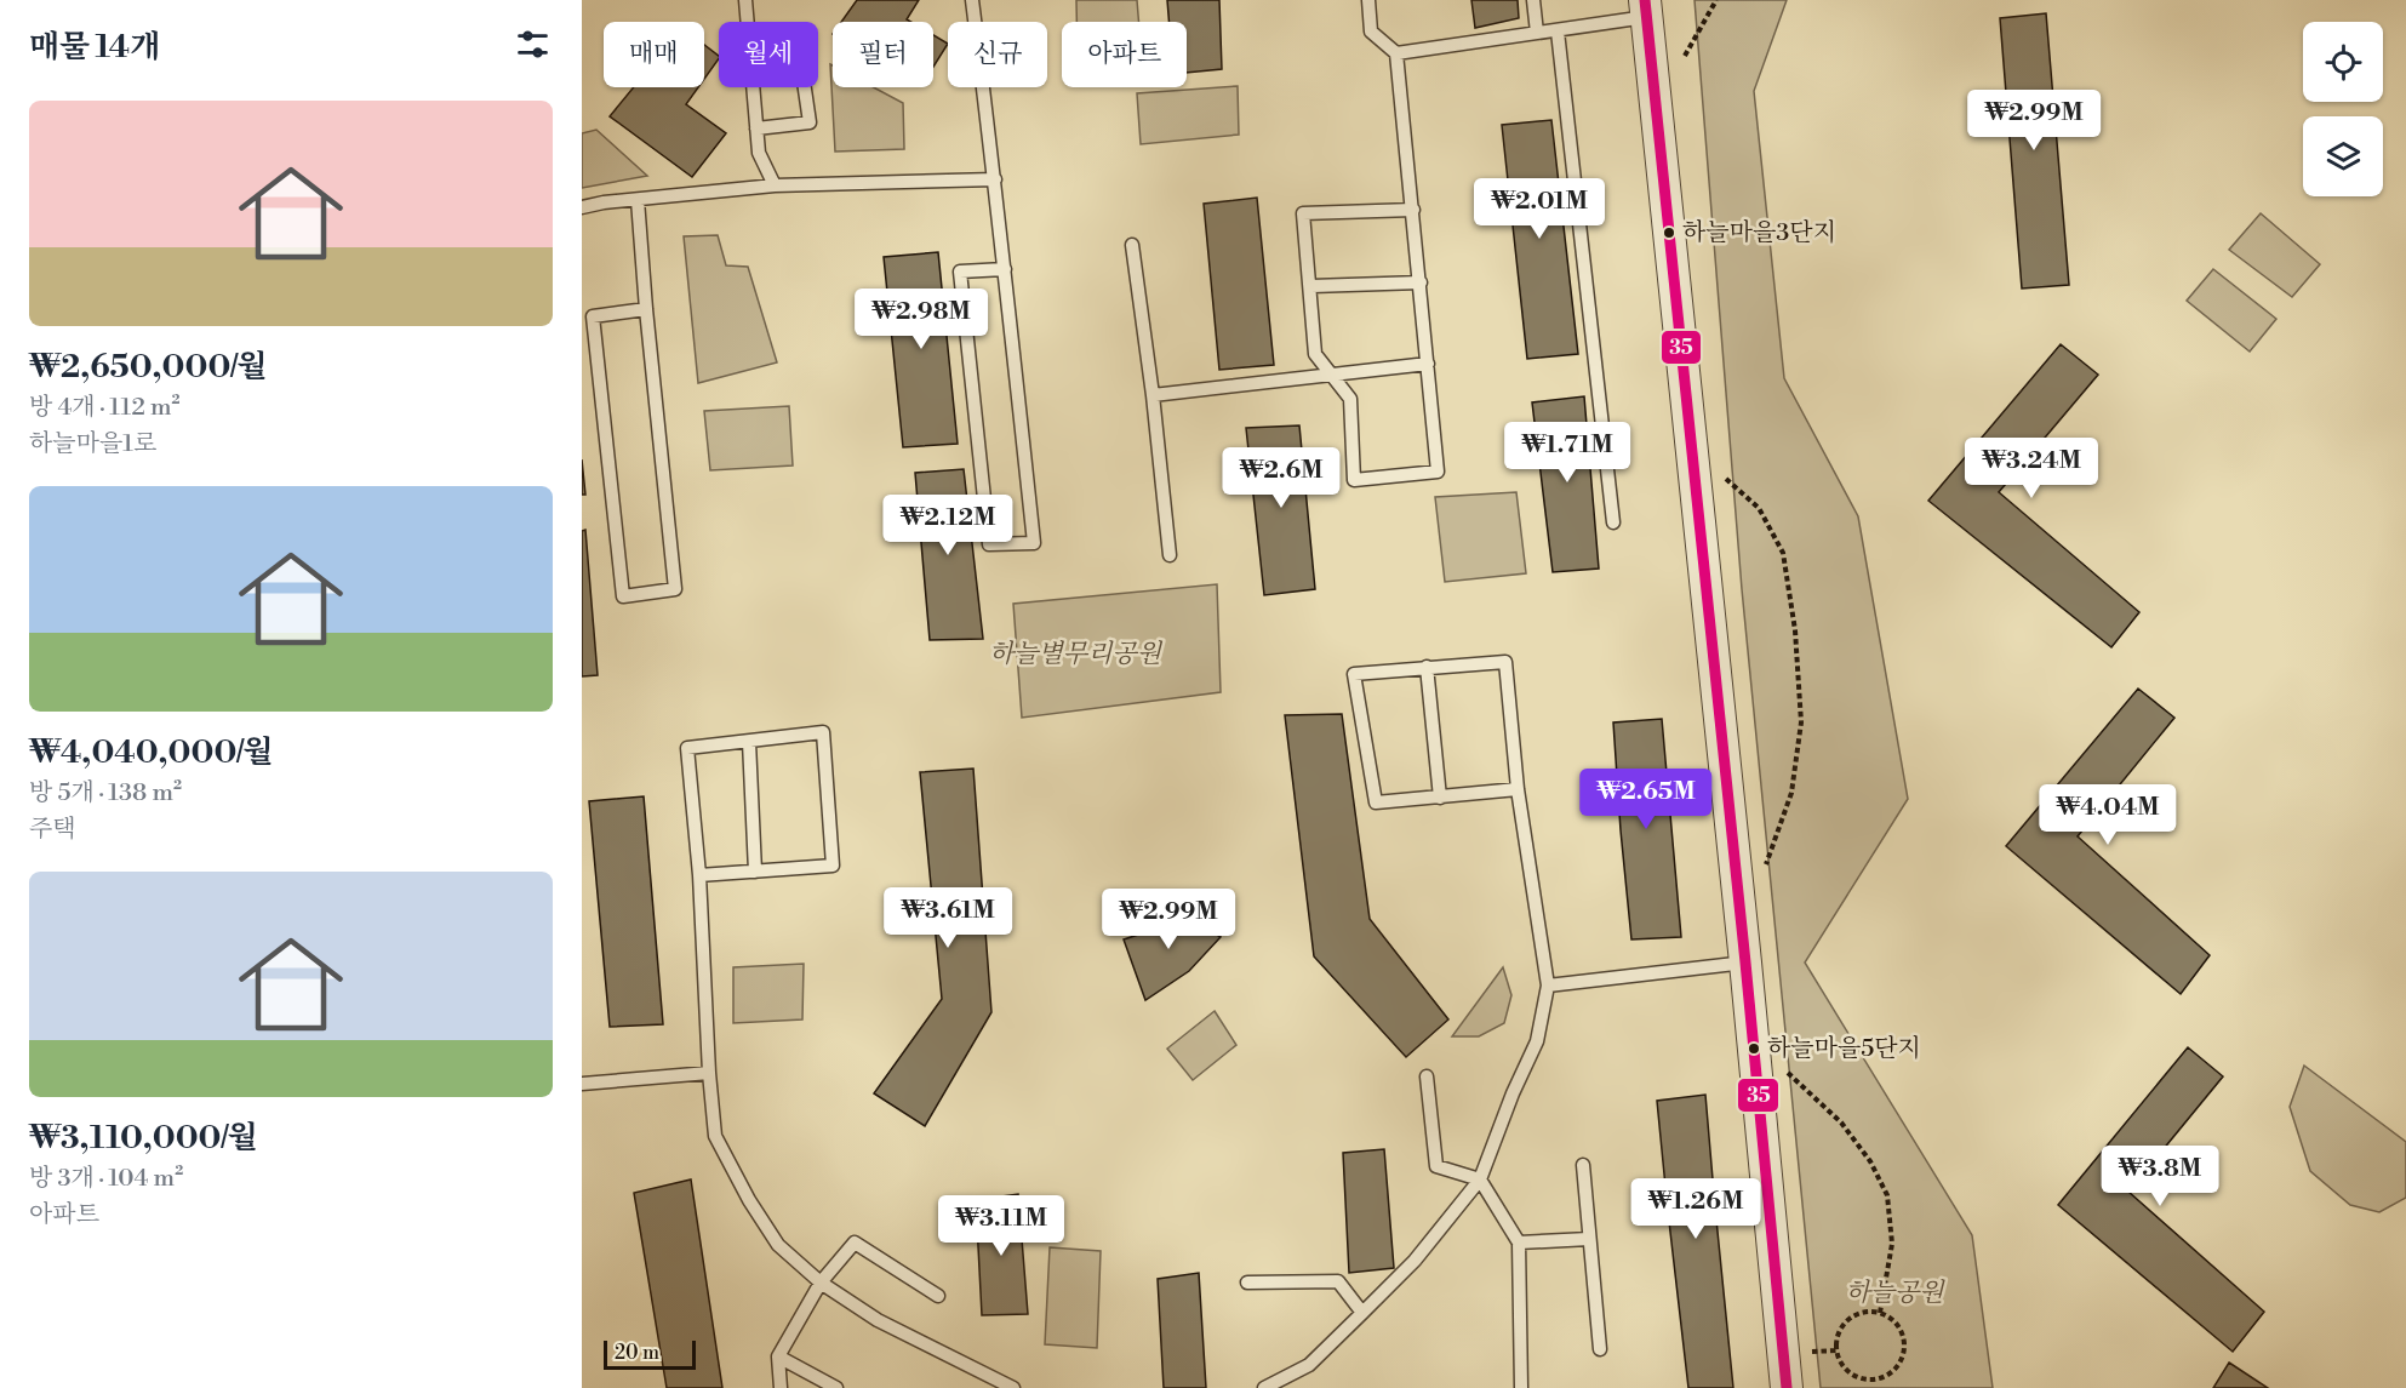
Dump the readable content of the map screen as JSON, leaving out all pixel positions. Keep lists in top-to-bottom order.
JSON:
{
  "parks": ["하늘별무리공원", "하늘공원"],
  "places": ["하늘마을3단지", "하늘마을5단지"],
  "lines": ["transit line 35"],
  "scale_bar": "20 m",
  "page": {
    "heading": "매물 14개",
    "chip": [
      "매매",
      "월세",
      "필터",
      "신규",
      "아파트"
    ],
    "list": [
      {
        "name": "₩2,650,000/월",
        "note": "방 4개 · 112 m² · 하늘마을1로"
      },
      {
        "name": "₩4,040,000/월",
        "note": "방 5개 · 138 m² · 주택"
      },
      {
        "name": "₩3,110,000/월",
        "note": "방 3개 · 104 m² · 아파트"
      }
    ],
    "price": [
      "₩2.99M",
      "₩2.01M",
      "₩2.98M",
      "₩1.71M",
      "₩3.24M",
      "₩2.6M",
      "₩2.12M",
      "₩2.65M",
      "₩4.04M",
      "₩3.61M",
      "₩2.99M",
      "₩3.8M",
      "₩1.26M",
      "₩3.11M"
    ],
    "scale": "20 m"
  }
}
